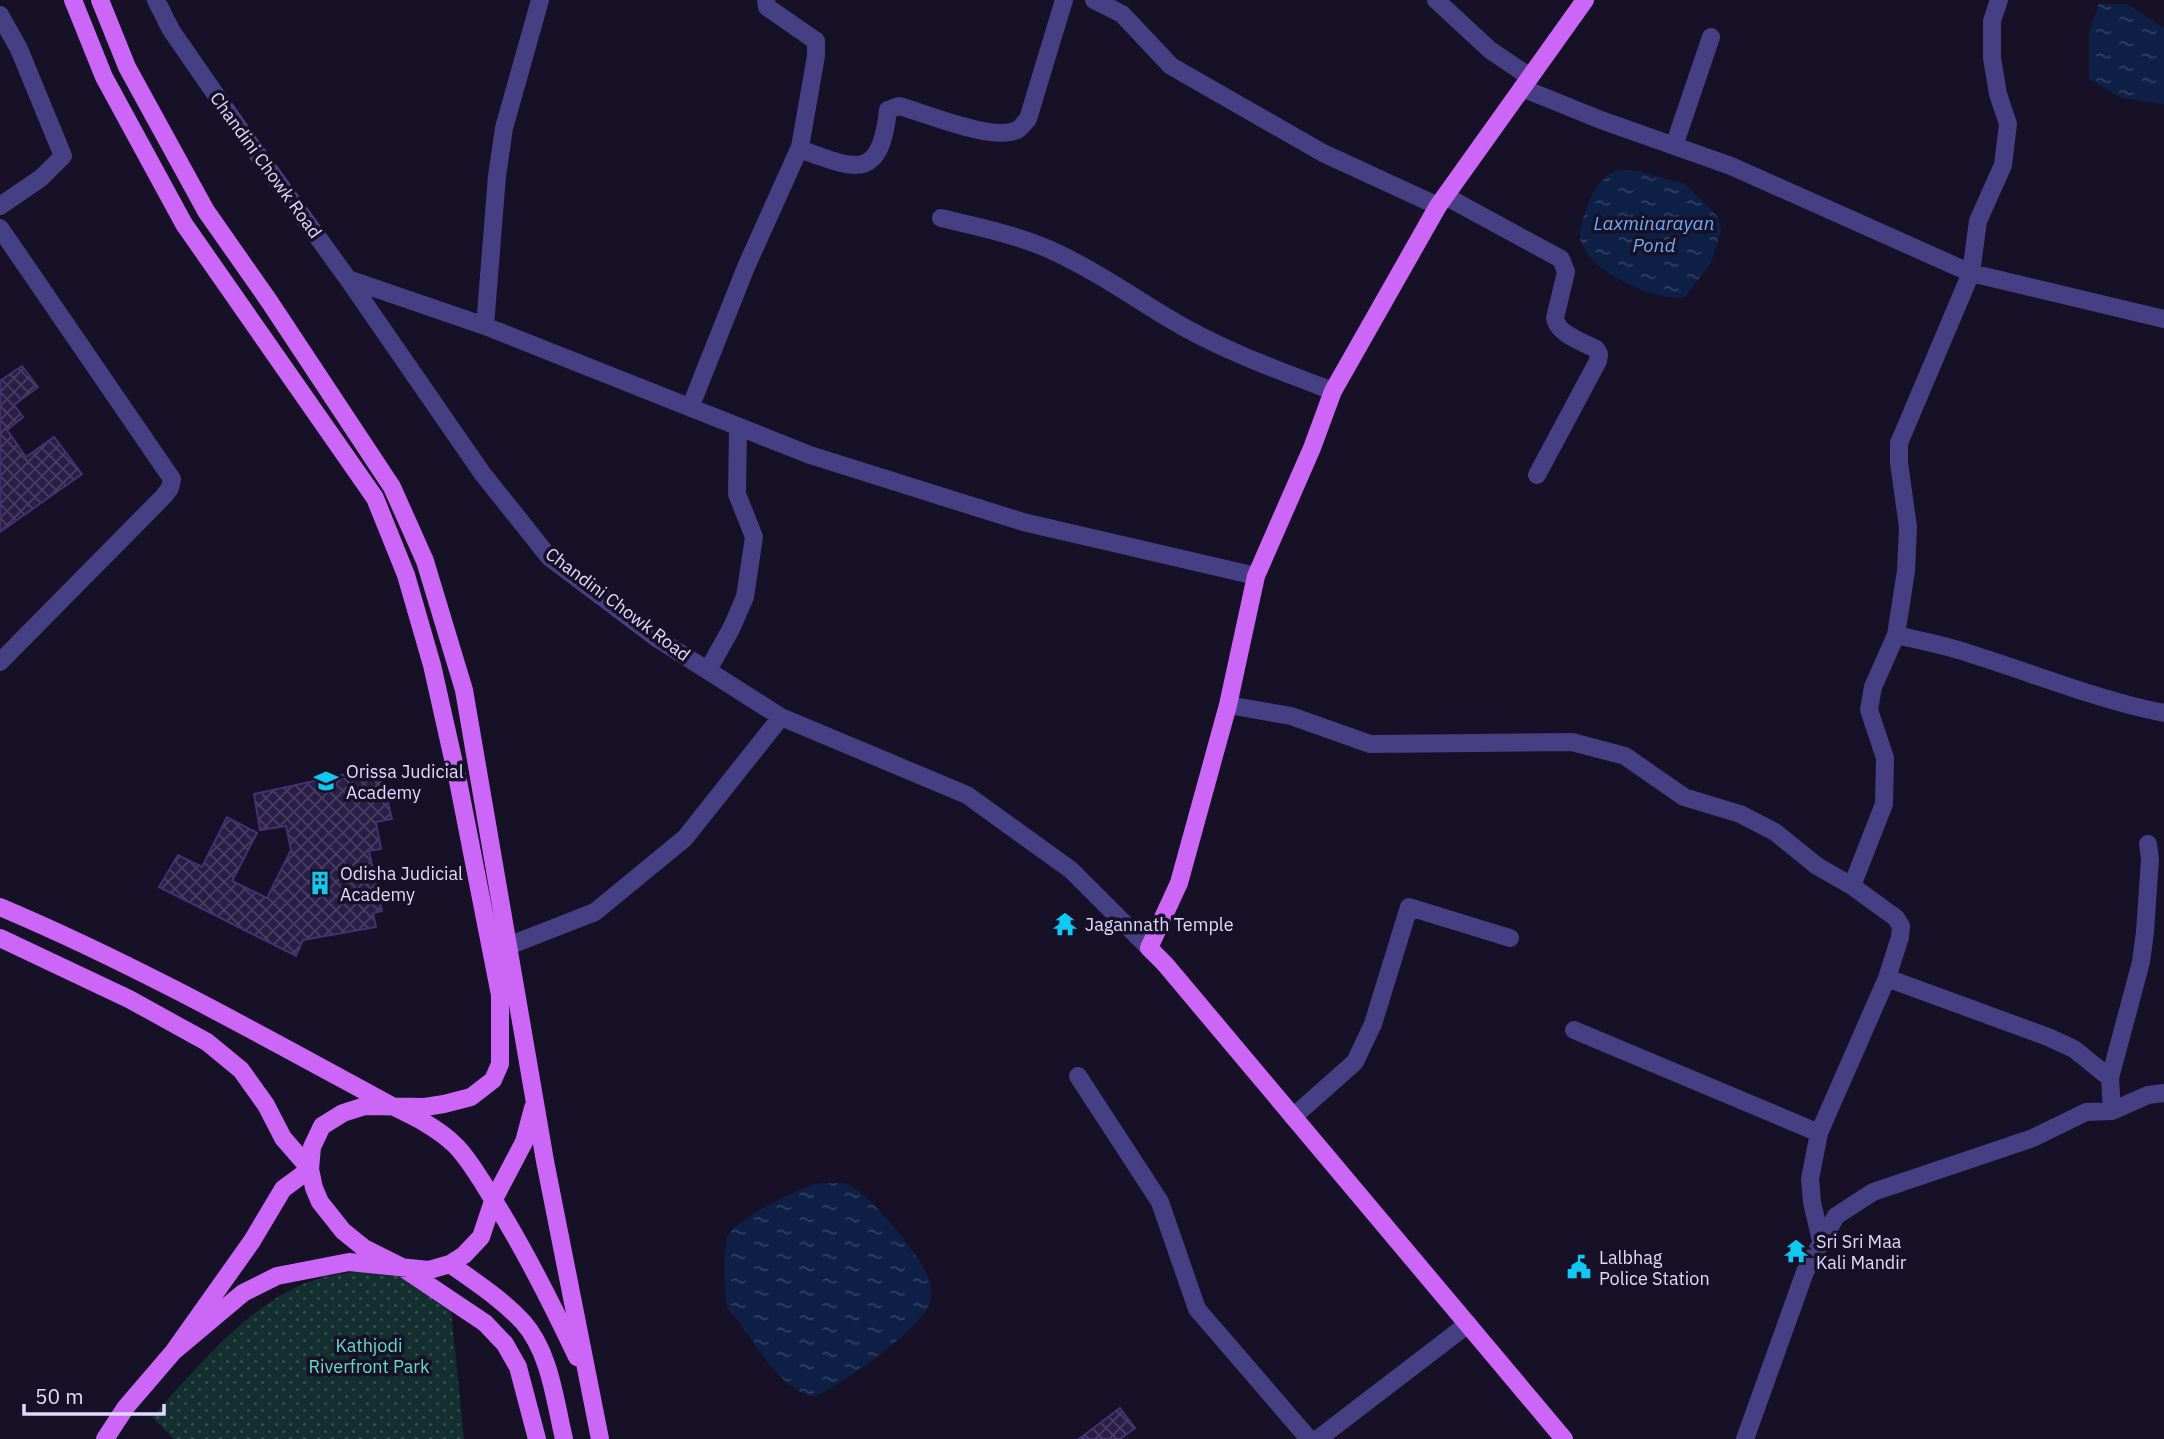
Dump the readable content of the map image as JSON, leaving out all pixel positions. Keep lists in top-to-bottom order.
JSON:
{
  "streets": {
    "street": ["Chandini Chowk Road"]
  },
  "water": ["Laxminarayan Pond"],
  "parks": ["Kathjodi Riverfront Park"],
  "places": {
    "school or university": ["Orissa Judicial Academy"],
    "building": ["Odisha Judicial Academy"],
    "temple": ["Jagannath Temple", "Sri Sri Maa Kali Mandir"],
    "public building": ["Lalbhag Police Station"]
  },
  "scale_bar": "50 m"
}
